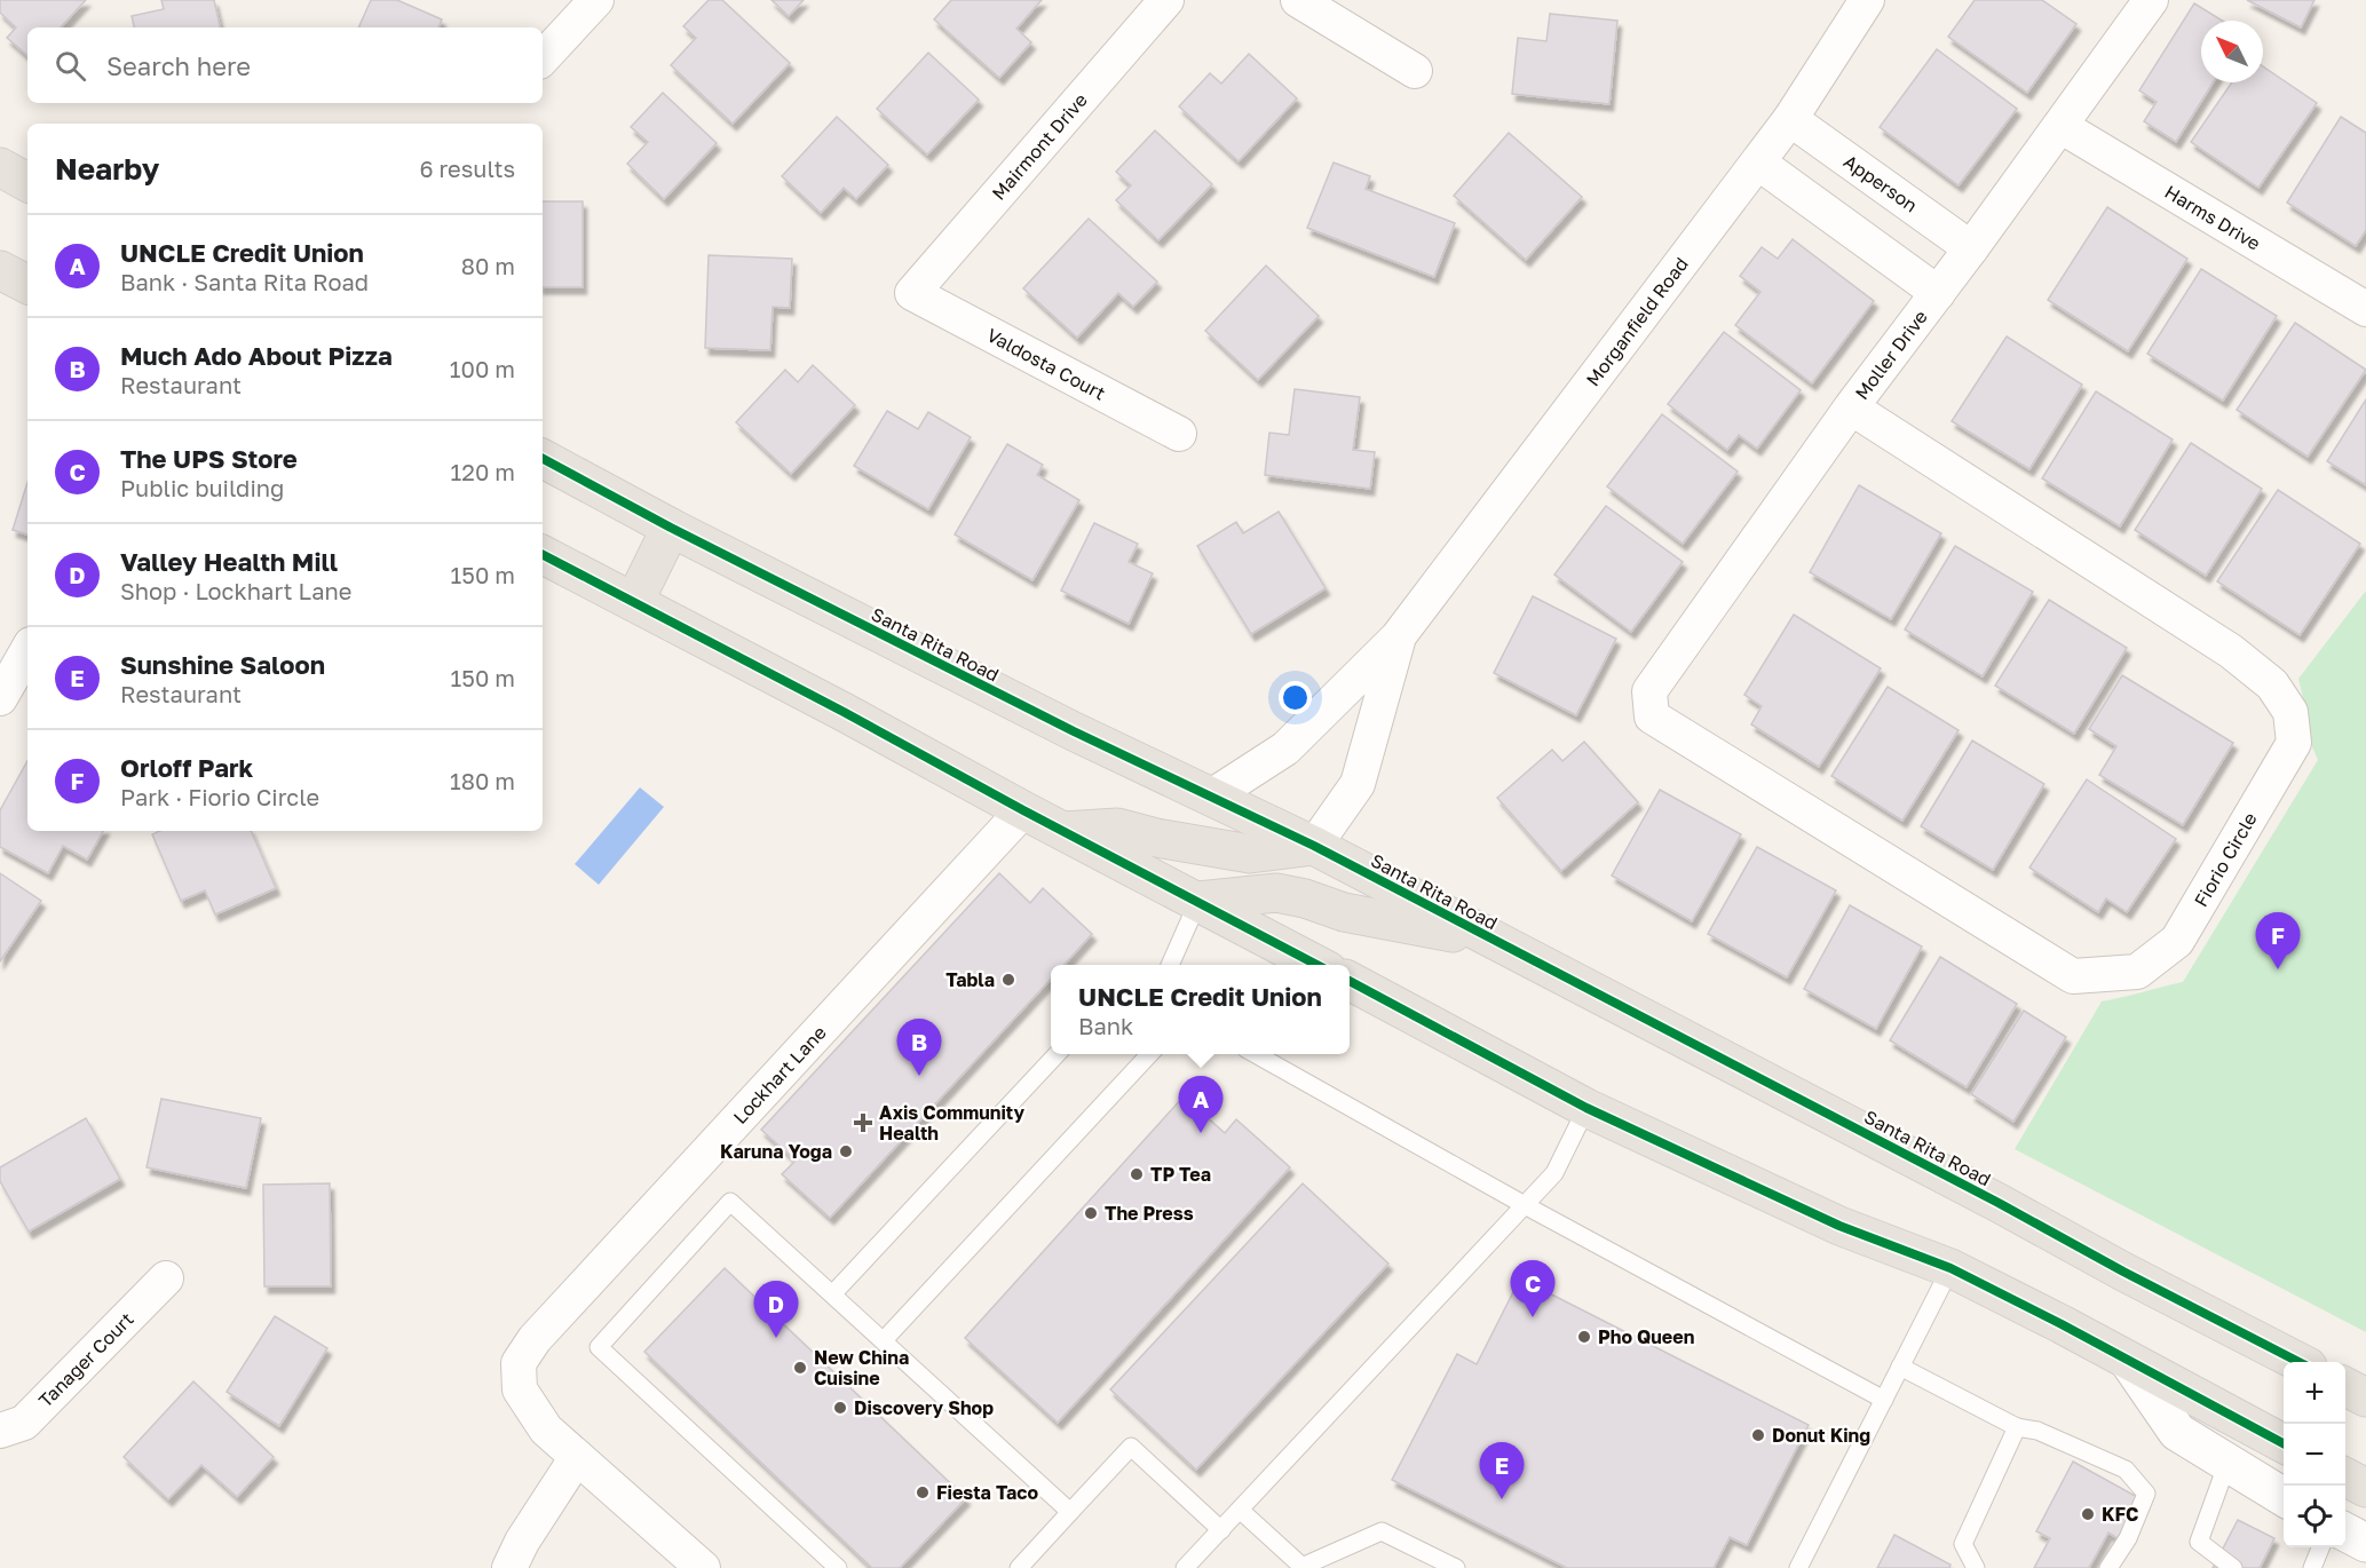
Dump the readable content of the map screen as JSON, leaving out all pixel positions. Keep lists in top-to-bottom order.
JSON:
{
  "streets": {
    "main road": ["Santa Rita Road"],
    "street": [
      "Mairmont Drive",
      "Apperson",
      "Harms Drive",
      "Morganfield Road",
      "Moller Drive",
      "Valdosta Court",
      "Fiorio Circle",
      "Lockhart Lane",
      "Tanager Court"
    ]
  },
  "crossings": [
    ["Mairmont Drive", "Valdosta Court"],
    ["Apperson", "Morganfield Road"],
    ["Apperson", "Moller Drive"],
    ["Harms Drive", "Moller Drive"],
    ["Morganfield Road", "Santa Rita Road"],
    ["Moller Drive", "Fiorio Circle"]
  ],
  "places": {
    "other": [
      "Tabla",
      "Karuna Yoga",
      "TP Tea",
      "The Press",
      "Pho Queen",
      "New China Cuisine",
      "Discovery Shop",
      "Donut King",
      "Fiesta Taco",
      "KFC"
    ],
    "health": ["Axis Community Health"]
  },
  "north": "top left",
  "page": {
    "search": "Search here",
    "heading": ["Nearby", "6 results"],
    "list": [
      {
        "mark": "A",
        "name": "UNCLE Credit Union",
        "note": "Bank · Santa Rita Road",
        "value": "80 m"
      },
      {
        "mark": "B",
        "name": "Much Ado About Pizza",
        "note": "Restaurant",
        "value": "100 m"
      },
      {
        "mark": "C",
        "name": "The UPS Store",
        "note": "Public building",
        "value": "120 m"
      },
      {
        "mark": "D",
        "name": "Valley Health Mill",
        "note": "Shop · Lockhart Lane",
        "value": "150 m"
      },
      {
        "mark": "E",
        "name": "Sunshine Saloon",
        "note": "Restaurant",
        "value": "150 m"
      },
      {
        "mark": "F",
        "name": "Orloff Park",
        "note": "Park · Fiorio Circle",
        "value": "180 m"
      }
    ],
    "pins": [
      "F",
      "B",
      "A",
      "C",
      "D",
      "E"
    ],
    "popup": ["UNCLE Credit Union", "Bank"],
    "map_buttons": ["+", "−"]
  }
}
